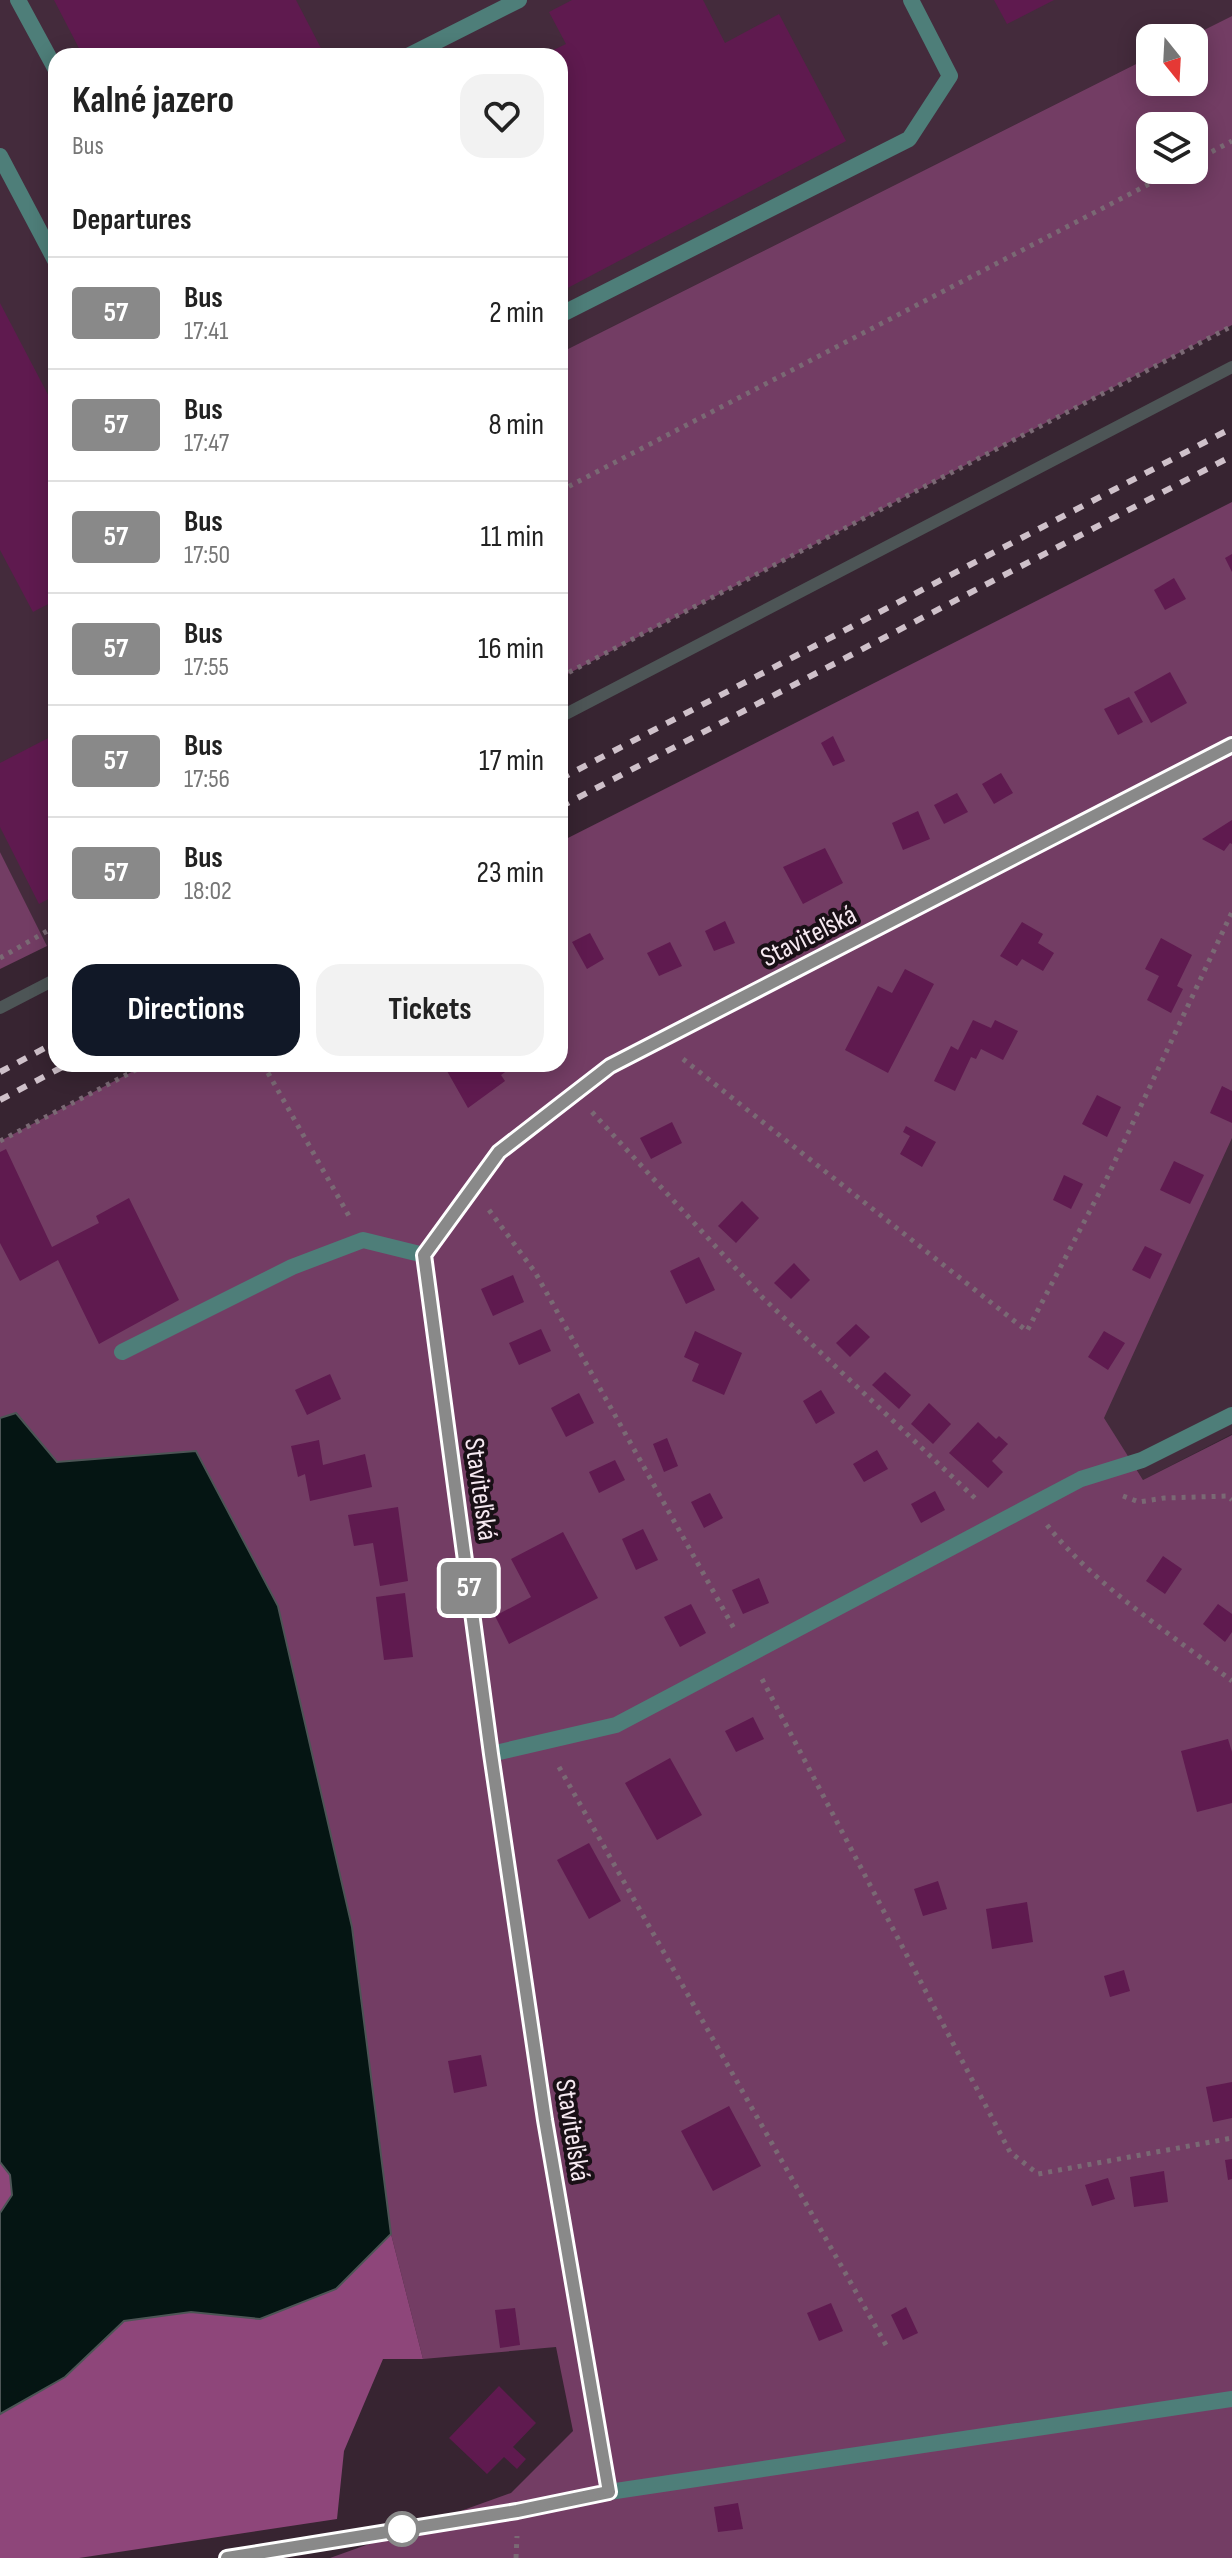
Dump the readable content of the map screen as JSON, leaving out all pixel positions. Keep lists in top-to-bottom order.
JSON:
{
  "streets": {
    "street": ["Staviteľská"]
  },
  "lines": ["bus line 57"],
  "north": "bottom",
  "page": {
    "on_map": "57",
    "heading": [
      ["Kalné jazero", "Bus"],
      "Departures"
    ],
    "list": [
      {
        "mark": "57",
        "name": "Bus",
        "note": "17:41",
        "value": "2 min"
      },
      {
        "mark": "57",
        "name": "Bus",
        "note": "17:47",
        "value": "8 min"
      },
      {
        "mark": "57",
        "name": "Bus",
        "note": "17:50",
        "value": "11 min"
      },
      {
        "mark": "57",
        "name": "Bus",
        "note": "17:55",
        "value": "16 min"
      },
      {
        "mark": "57",
        "name": "Bus",
        "note": "17:56",
        "value": "17 min"
      },
      {
        "mark": "57",
        "name": "Bus",
        "note": "18:02",
        "value": "23 min"
      }
    ],
    "buttons": ["Directions", "Tickets"]
  }
}
